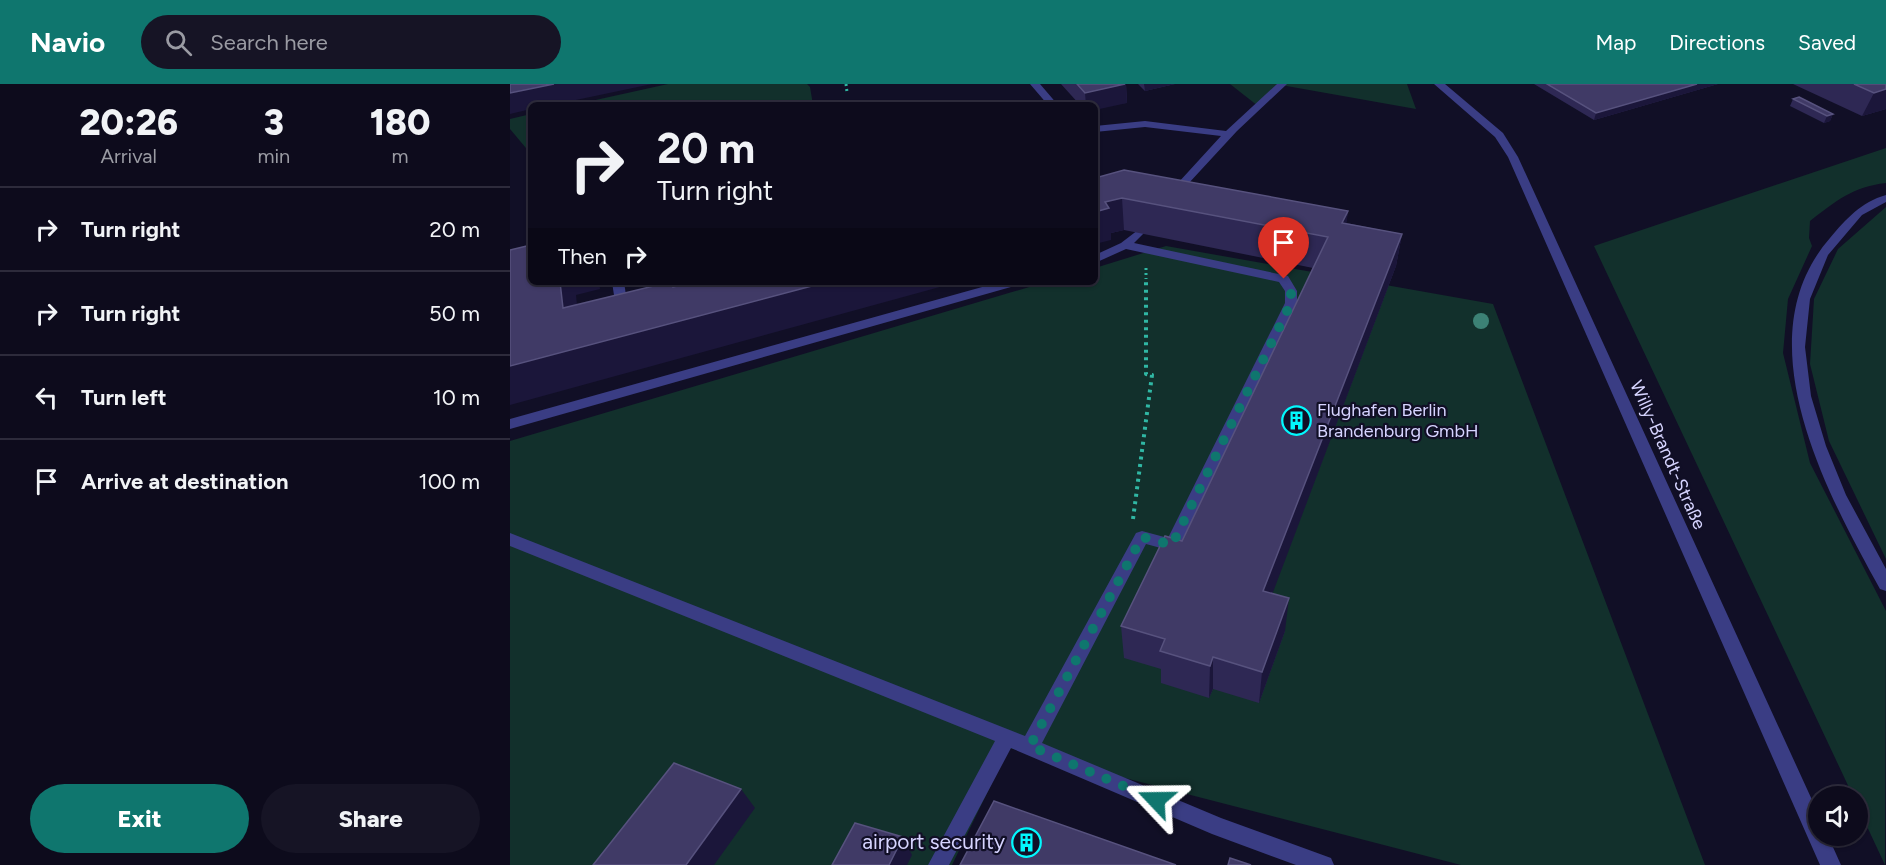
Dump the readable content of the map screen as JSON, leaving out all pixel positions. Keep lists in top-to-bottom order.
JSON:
{
  "streets": {
    "street": ["Willy-Brandt-Straße"]
  },
  "places": {
    "building": ["Flughafen Berlin Brandenburg GmbH", "airport security"]
  },
  "page": {
    "header": "Navio",
    "search": "Search here",
    "nav": ["Map", "Directions", "Saved"],
    "eta": [
      "20:26",
      "Arrival",
      "3",
      "min",
      "180",
      "m"
    ],
    "turn": ["20 m", "Turn right"],
    "list": [
      {
        "name": "Turn right",
        "value": "20 m"
      },
      {
        "name": "Turn right",
        "value": "50 m"
      },
      {
        "name": "Turn left",
        "value": "10 m"
      },
      {
        "name": "Arrive at destination",
        "value": "100 m"
      }
    ],
    "then": "Then",
    "buttons": ["Exit", "Share"]
  }
}
